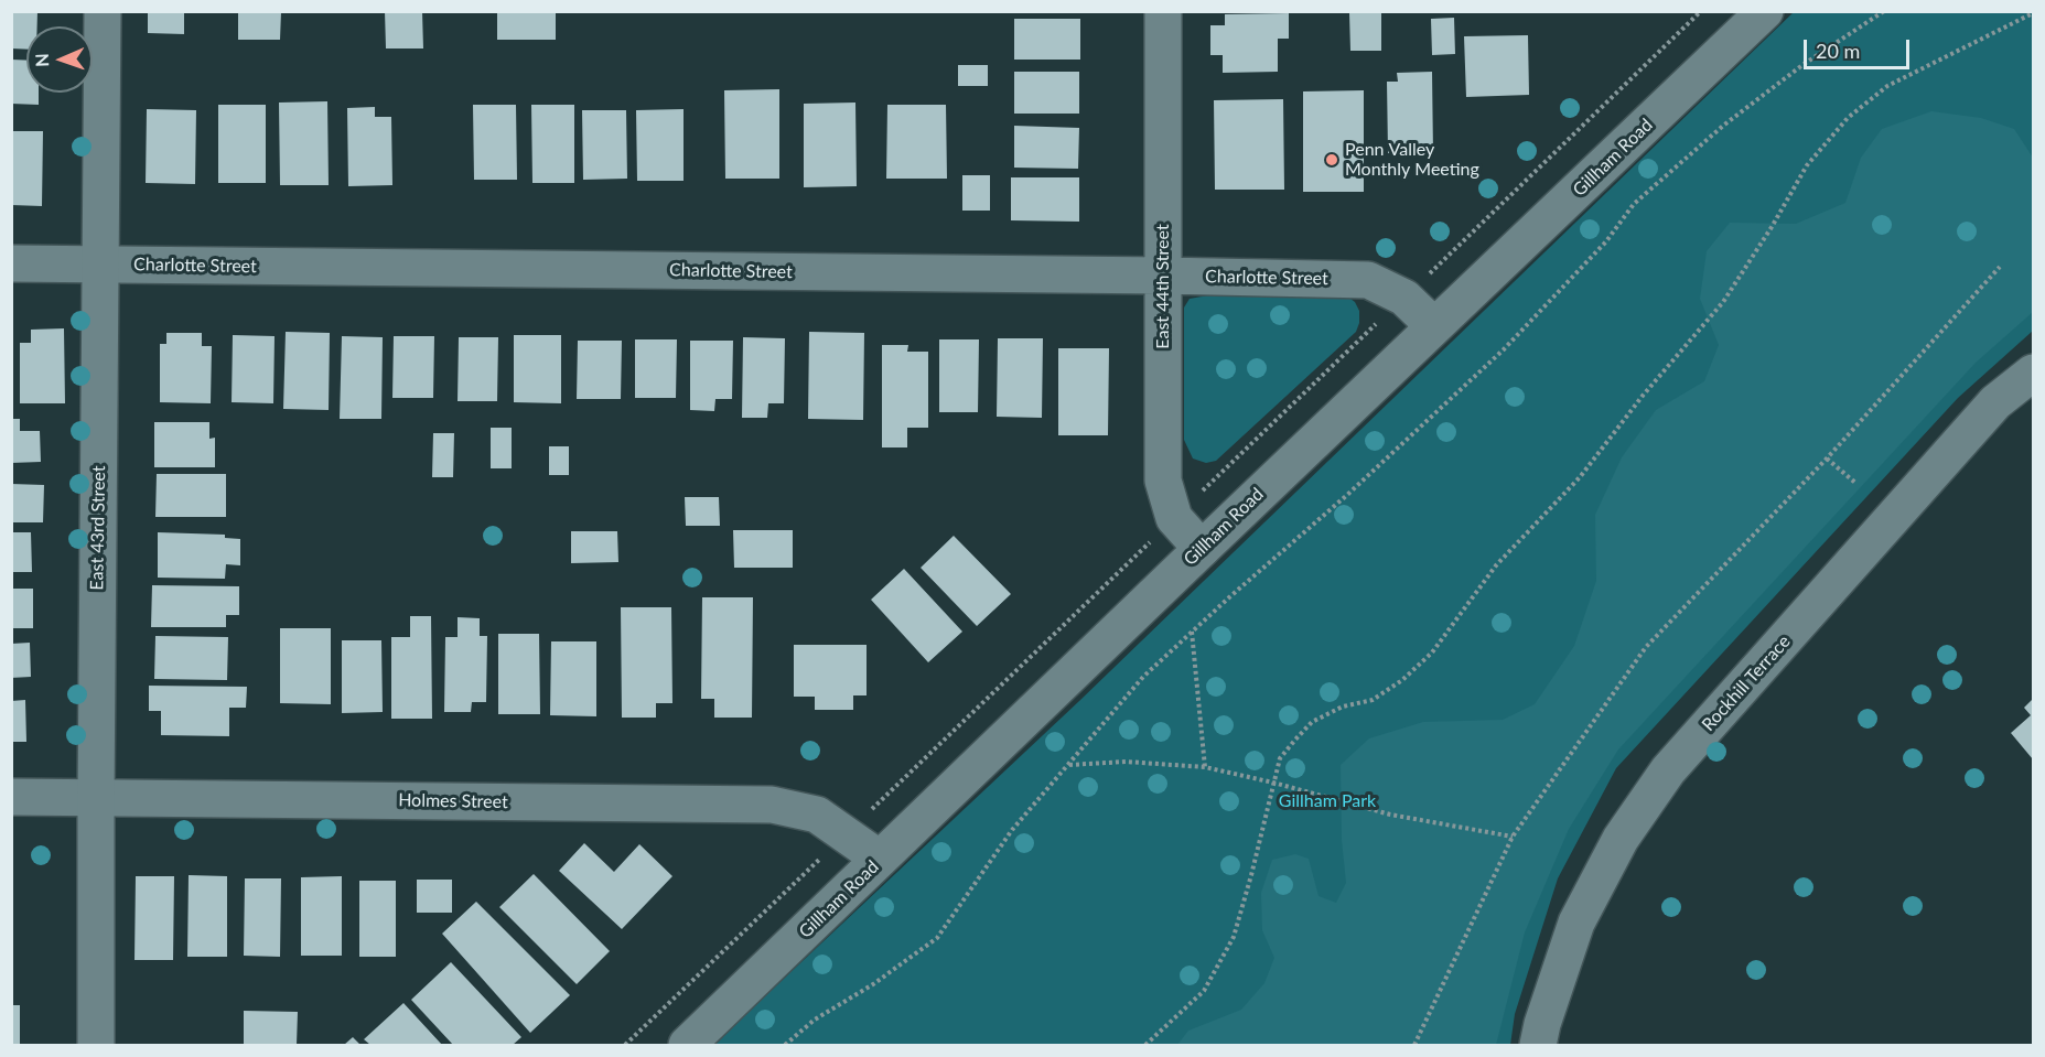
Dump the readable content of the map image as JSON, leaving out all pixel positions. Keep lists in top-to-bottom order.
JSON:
{
  "streets": {
    "street": [
      "Gillham Road",
      "Charlotte Street",
      "East 44th Street",
      "East 43rd Street",
      "Rockhill Terrace",
      "Holmes Street"
    ]
  },
  "crossings": [
    ["Gillham Road", "Charlotte Street"],
    ["Gillham Road", "East 44th Street"],
    ["Gillham Road", "Holmes Street"],
    ["Charlotte Street", "East 44th Street"],
    ["Charlotte Street", "East 43rd Street"],
    ["East 43rd Street", "Holmes Street"]
  ],
  "parks": ["Gillham Park"],
  "places": ["Penn Valley Monthly Meeting"],
  "scale_bar": "20 m",
  "north": "left"
}
